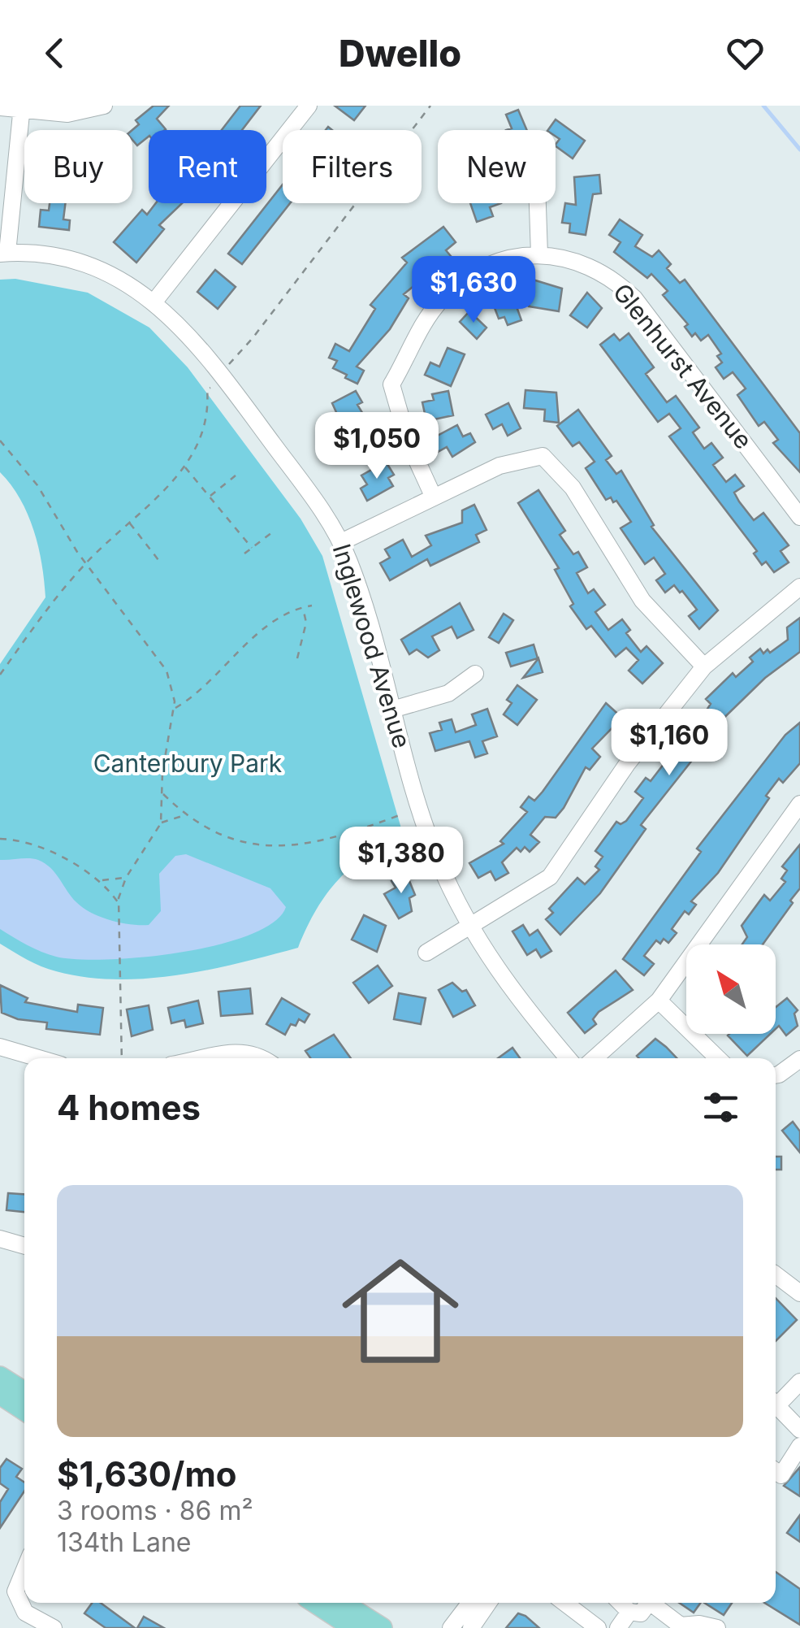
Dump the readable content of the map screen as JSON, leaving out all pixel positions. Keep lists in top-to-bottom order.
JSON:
{
  "streets": {
    "street": ["Glenhurst Avenue", "Inglewood Avenue"]
  },
  "parks": ["Canterbury Park"],
  "north": "top left",
  "page": {
    "header": "Dwello",
    "chip": [
      "Buy",
      "Rent",
      "Filters",
      "New"
    ],
    "price": [
      "$1,630",
      "$1,050",
      "$1,160",
      "$1,380"
    ],
    "heading": "4 homes",
    "list": [
      {
        "name": "$1,630/mo",
        "note": "3 rooms · 86 m² · 134th Lane"
      }
    ]
  }
}
